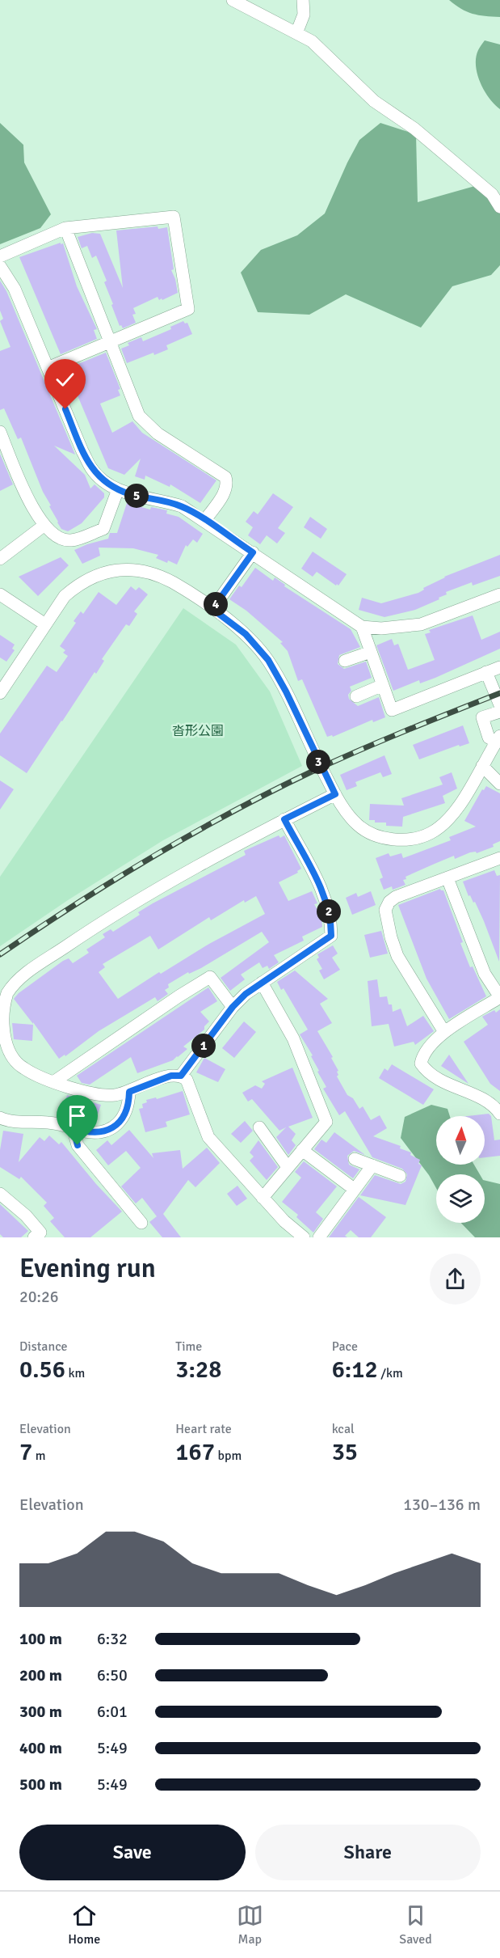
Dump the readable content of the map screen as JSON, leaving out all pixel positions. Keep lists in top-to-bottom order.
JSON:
{
  "parks": ["沓形公園"],
  "north": "top",
  "page": {
    "pins": [
      "5",
      "4",
      "3",
      "2",
      "1"
    ],
    "heading": ["Evening run", "20:26"],
    "stats": [
      ["Distance", "0.56 km"],
      ["Time", "3:28"],
      ["Pace", "6:12 /km"],
      ["Elevation", "7 m"],
      ["Heart rate", "167 bpm"],
      ["kcal", "35"]
    ],
    "chart": ["Elevation", "130–136 m"],
    "list": [
      {
        "name": "100 m",
        "note": "6:32"
      },
      {
        "name": "200 m",
        "note": "6:50"
      },
      {
        "name": "300 m",
        "note": "6:01"
      },
      {
        "name": "400 m",
        "note": "5:49"
      },
      {
        "name": "500 m",
        "note": "5:49"
      }
    ],
    "buttons": ["Save", "Share"],
    "tabs": ["Home", "Map", "Saved"]
  }
}
